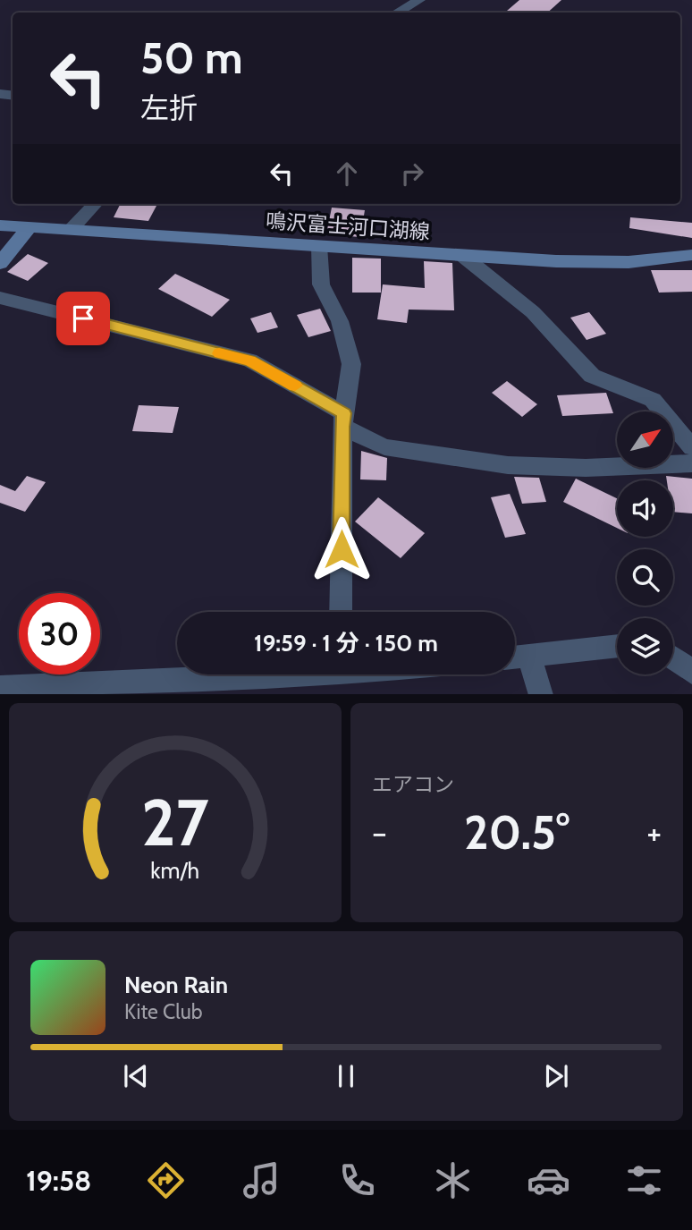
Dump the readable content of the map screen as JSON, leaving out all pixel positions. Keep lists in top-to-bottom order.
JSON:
{
  "streets": {
    "main road": ["鳴沢富士河口湖線"]
  },
  "north": "top right",
  "page": {
    "turn": ["50 m", "左折"],
    "limit": "30",
    "trip": "19:59 · 1 分 · 150 m",
    "tile": "エアコン",
    "heat": ["−", "20.5°", "+"],
    "song": ["Neon Rain", "Kite Club"],
    "tabs": "19:58",
    "gauge": ["27", "km/h"]
  }
}
